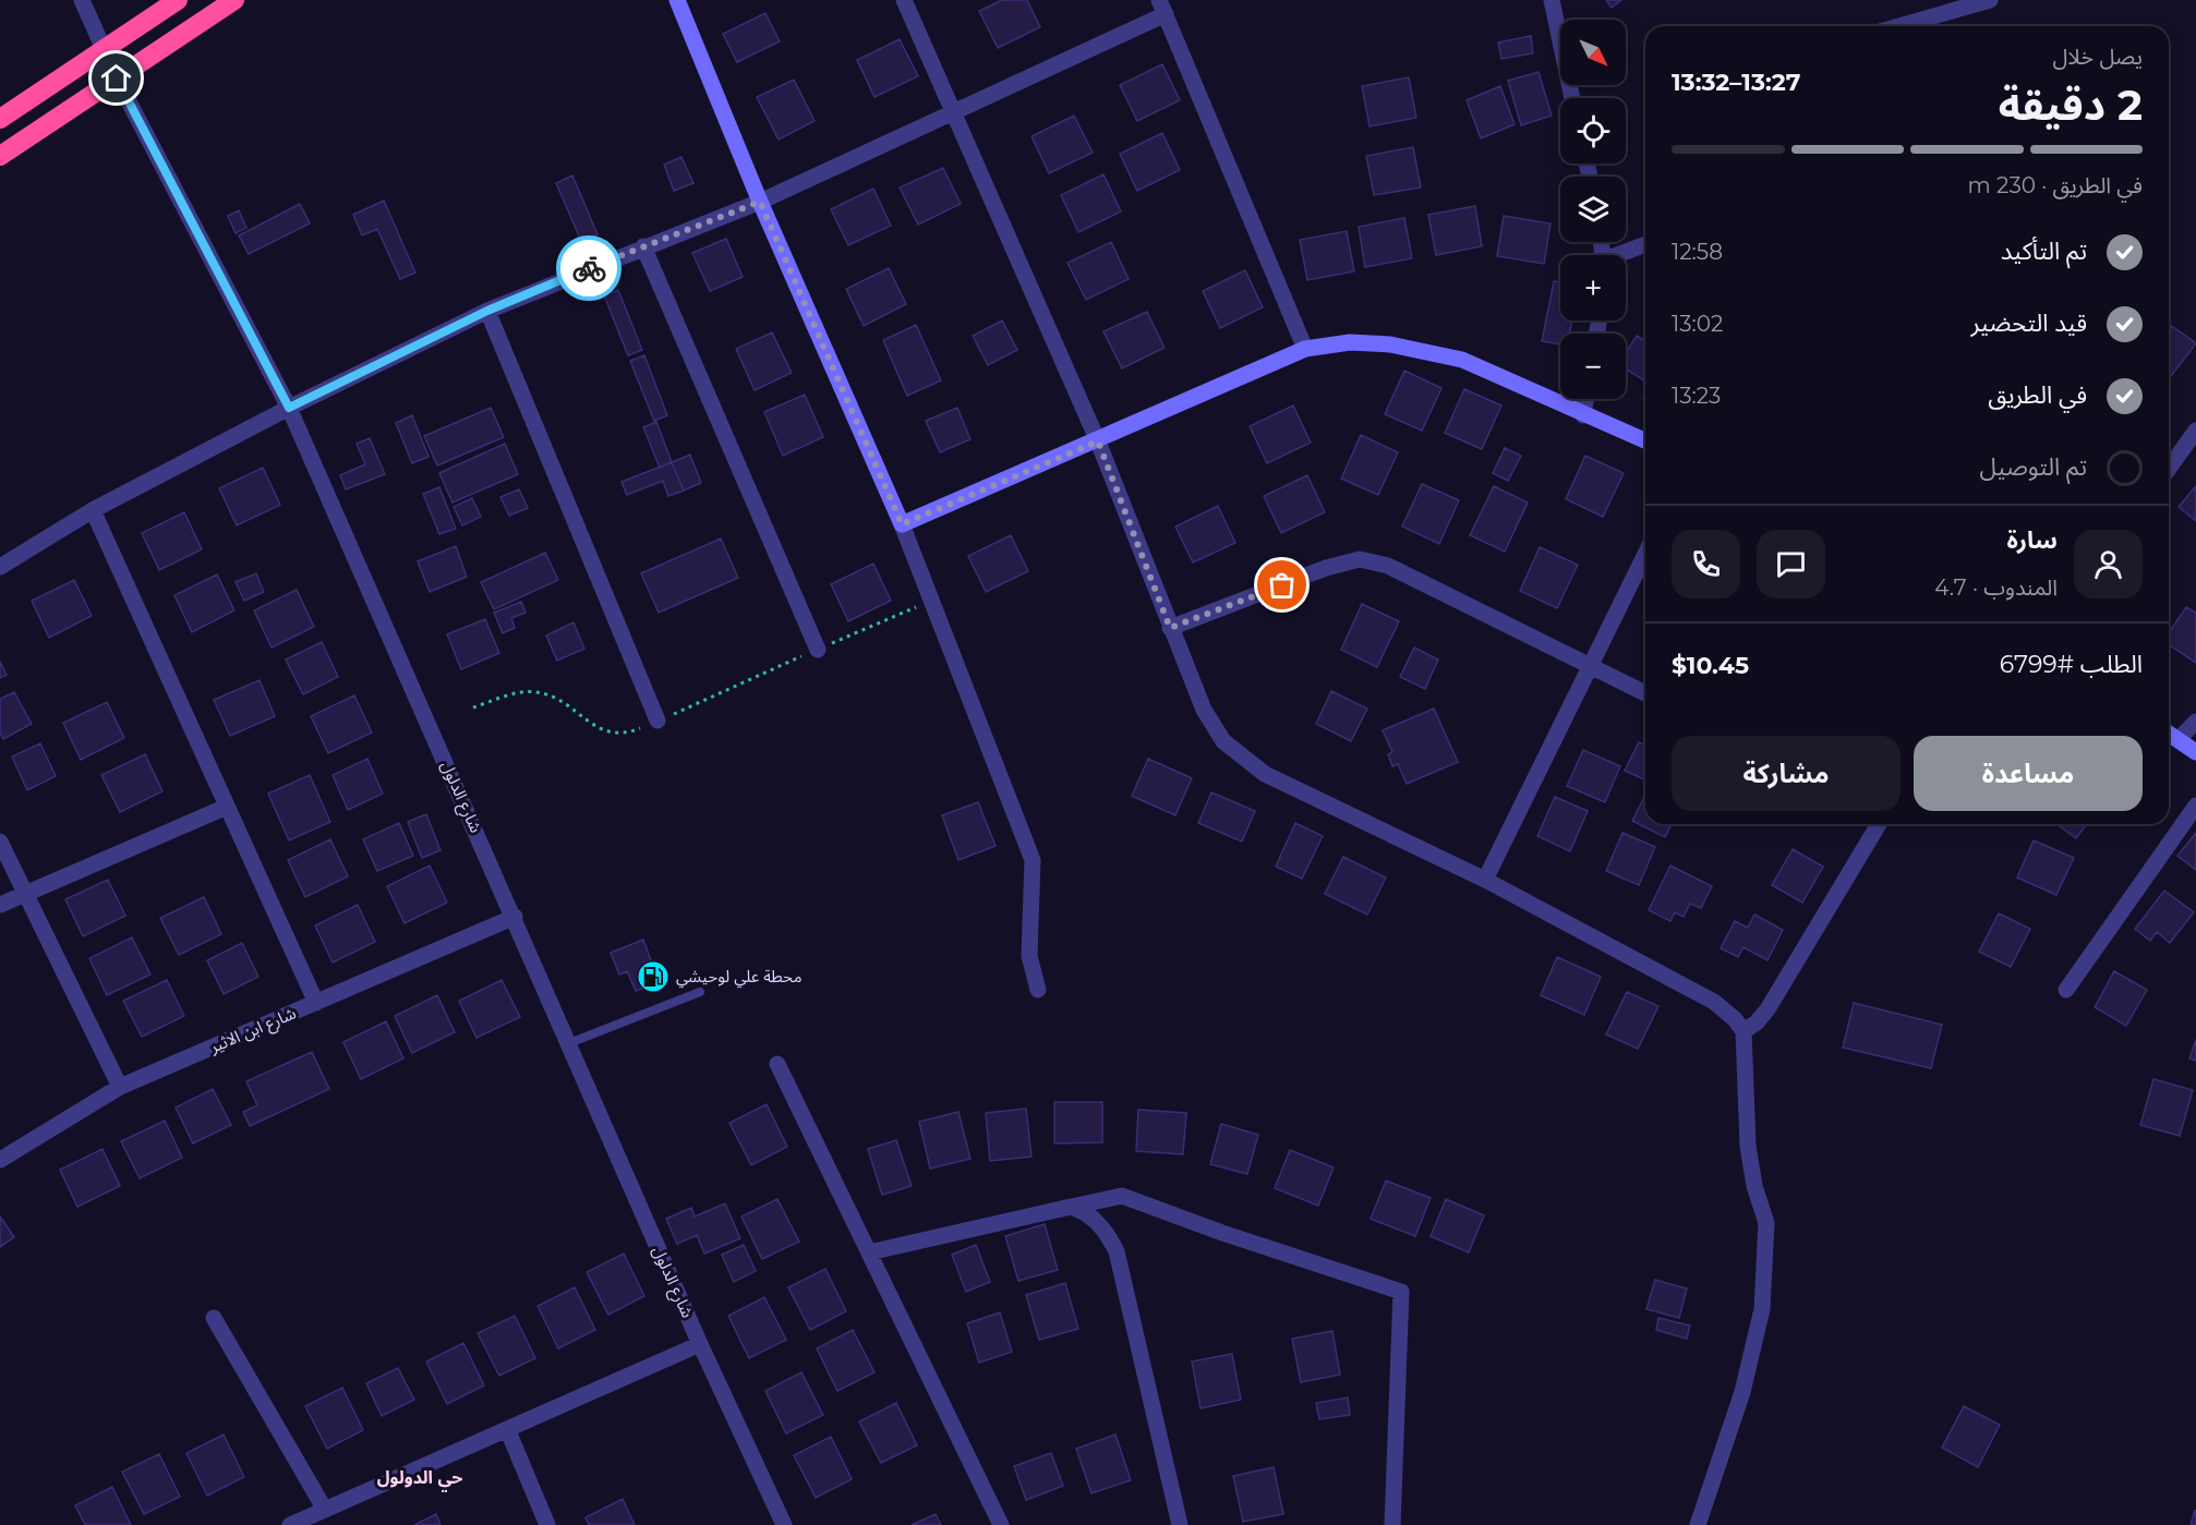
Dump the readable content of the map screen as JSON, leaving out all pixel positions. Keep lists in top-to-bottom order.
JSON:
{
  "streets": {
    "street": ["شارع الدلول", "شارع ابن الاثير"]
  },
  "crossings": [
    ["شارع الدلول", "شارع ابن الاثير"]
  ],
  "districts": ["حي الدولول"],
  "places": {
    "fuel station": ["محطة علي لوحيشي"]
  },
  "north": "bottom right",
  "page": {
    "map_buttons": ["+", "−"],
    "heading": ["2 دقيقة", "يصل خلال", "13:27–13:32"],
    "panel": [
      "سارة",
      "المندوب · 4.7",
      "الطلب #6799",
      "$10.45"
    ],
    "bar": "في الطريق · 230 m",
    "list": [
      ["تم التأكيد", "12:58"],
      ["قيد التحضير", "13:02"],
      ["في الطريق", "13:23"],
      "تم التوصيل"
    ],
    "buttons": ["مساعدة", "مشاركة"]
  }
}
